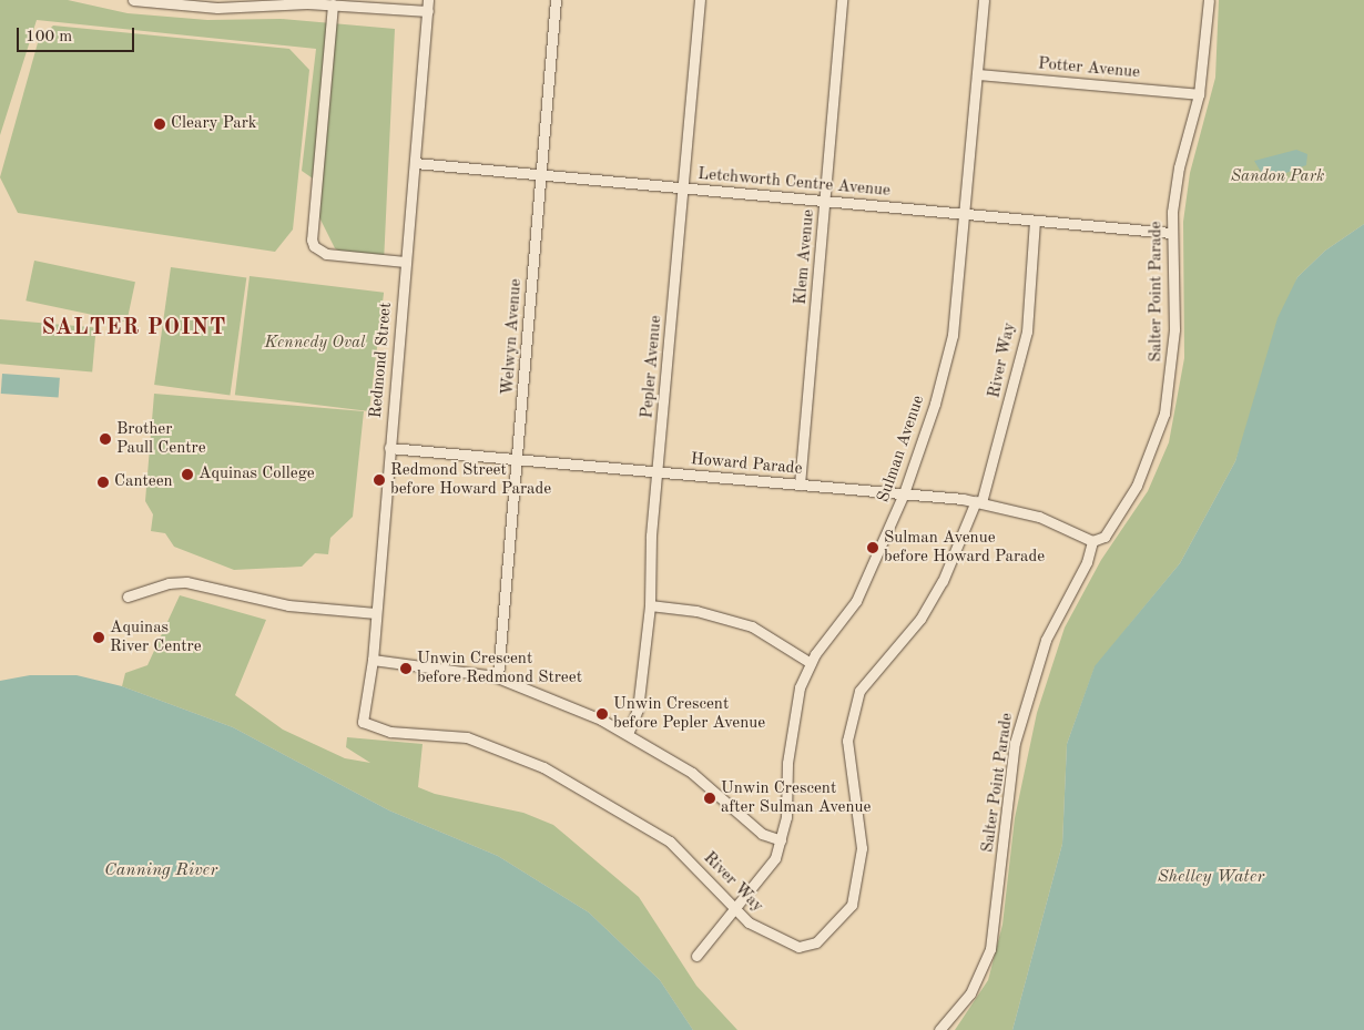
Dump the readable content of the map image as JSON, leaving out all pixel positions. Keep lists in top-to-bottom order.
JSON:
{
  "streets": {
    "street": [
      "Potter Avenue",
      "Letchworth Centre Avenue",
      "Klem Avenue",
      "Salter Point Parade",
      "Welwyn Avenue",
      "Redmond Street",
      "River Way",
      "Pepler Avenue",
      "Sulman Avenue",
      "Howard Parade"
    ]
  },
  "crossings": [
    ["Potter Avenue", "Salter Point Parade"],
    ["Potter Avenue", "Sulman Avenue"],
    ["Letchworth Centre Avenue", "Klem Avenue"],
    ["Letchworth Centre Avenue", "Salter Point Parade"],
    ["Letchworth Centre Avenue", "Welwyn Avenue"],
    ["Letchworth Centre Avenue", "Redmond Street"],
    ["Letchworth Centre Avenue", "River Way"],
    ["Letchworth Centre Avenue", "Pepler Avenue"],
    ["Letchworth Centre Avenue", "Sulman Avenue"],
    ["Klem Avenue", "Howard Parade"],
    ["Salter Point Parade", "Howard Parade"],
    ["Welwyn Avenue", "Howard Parade"],
    ["Redmond Street", "River Way"],
    ["Redmond Street", "Howard Parade"],
    ["River Way", "Sulman Avenue"],
    ["River Way", "Howard Parade"],
    ["Pepler Avenue", "Howard Parade"],
    ["Sulman Avenue", "Howard Parade"]
  ],
  "districts": ["SALTER POINT"],
  "water": ["Canning River", "Shelley Water"],
  "parks": ["Sandon Park", "Kennedy Oval"],
  "places": [
    "Cleary Park",
    "Brother Paull Centre",
    "Aquinas College",
    "Redmond Street before Howard Parade",
    "Canteen",
    "Sulman Avenue before Howard Parade",
    "Aquinas River Centre",
    "Unwin Crescent before Redmond Street",
    "Unwin Crescent before Pepler Avenue",
    "Unwin Crescent after Sulman Avenue"
  ],
  "scale_bar": "100 m"
}
